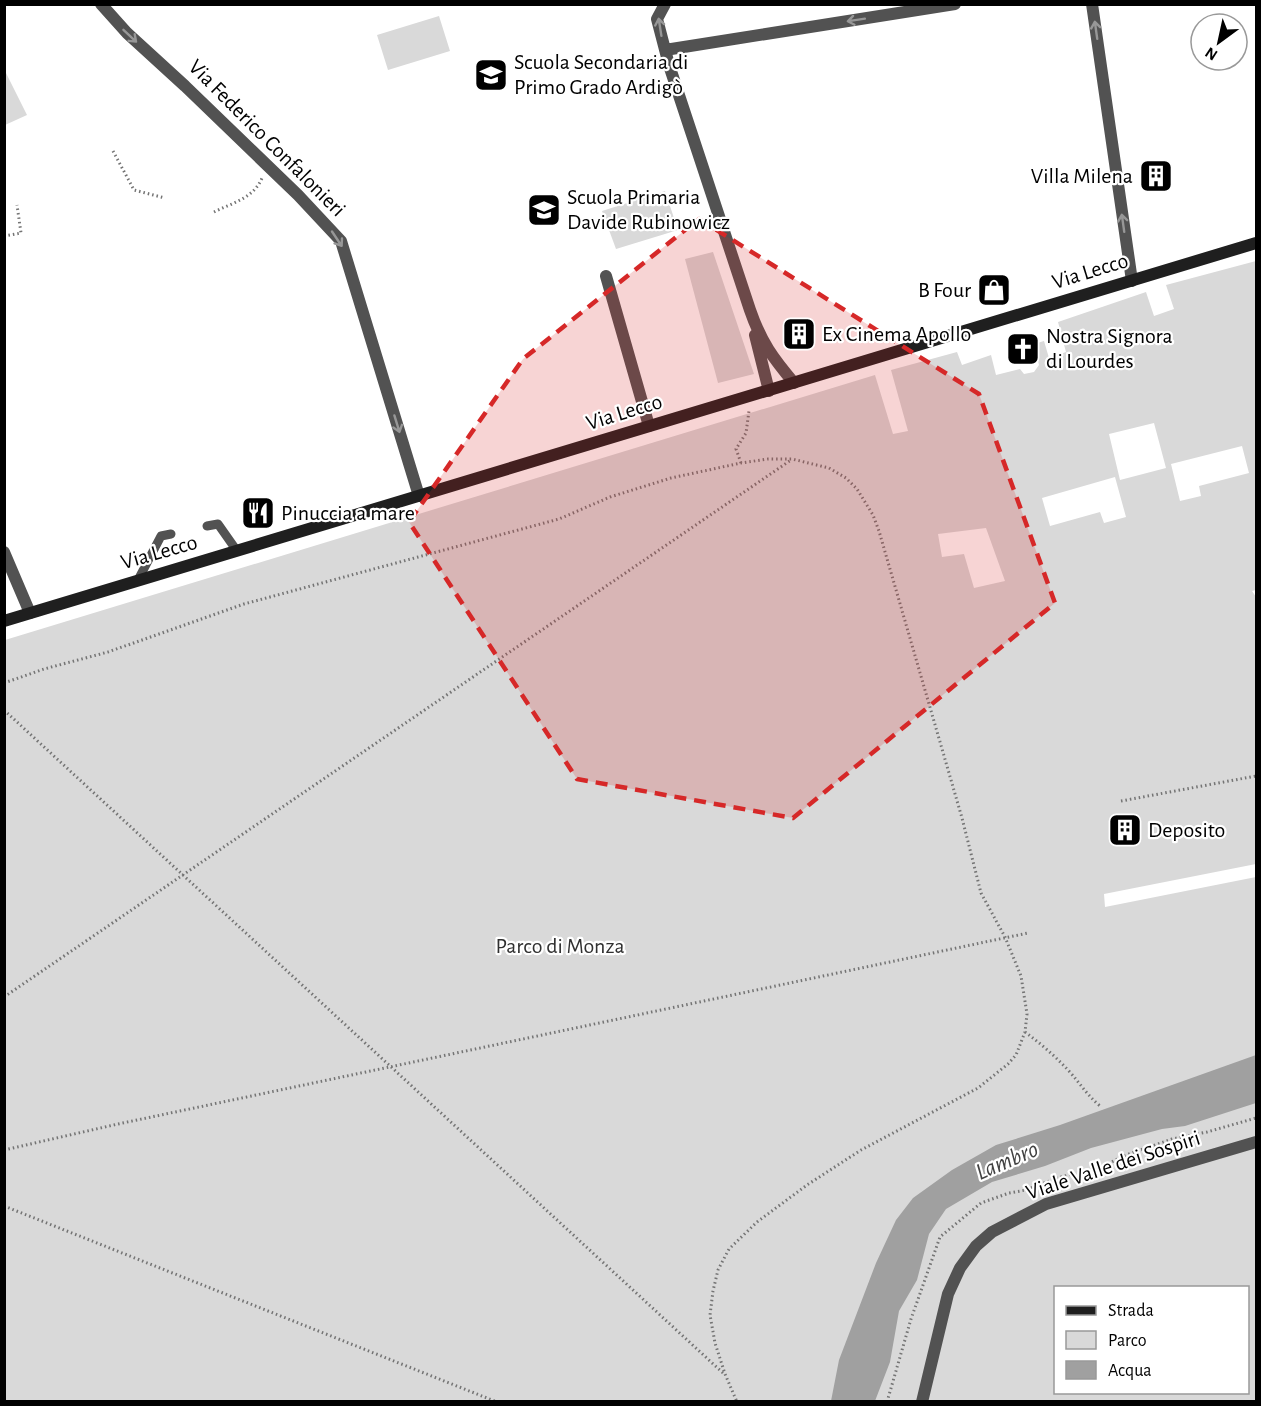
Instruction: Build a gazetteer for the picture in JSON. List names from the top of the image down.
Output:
{
  "streets": {
    "main road": ["Via Lecco"],
    "street": ["Via Federico Confalonieri", "Viale Valle dei Sospiri"]
  },
  "crossings": [
    ["Via Federico Confalonieri", "Via Lecco"]
  ],
  "one_way": ["Via Federico Confalonieri"],
  "water": ["Lambro"],
  "parks": ["Parco di Monza"],
  "places": {
    "school or university": ["Scuola Secondaria di Primo Grado Ardigò", "Scuola Primaria Davide Rubinowicz"],
    "building": ["Villa Milena", "Ex Cinema Apollo", "Deposito"],
    "shop": ["B Four"],
    "church": ["Nostra Signora di Lourdes"],
    "restaurant": ["Pinuccia a mare"]
  },
  "legend": ["Strada", "Parco", "Acqua"],
  "north": "bottom left"
}
